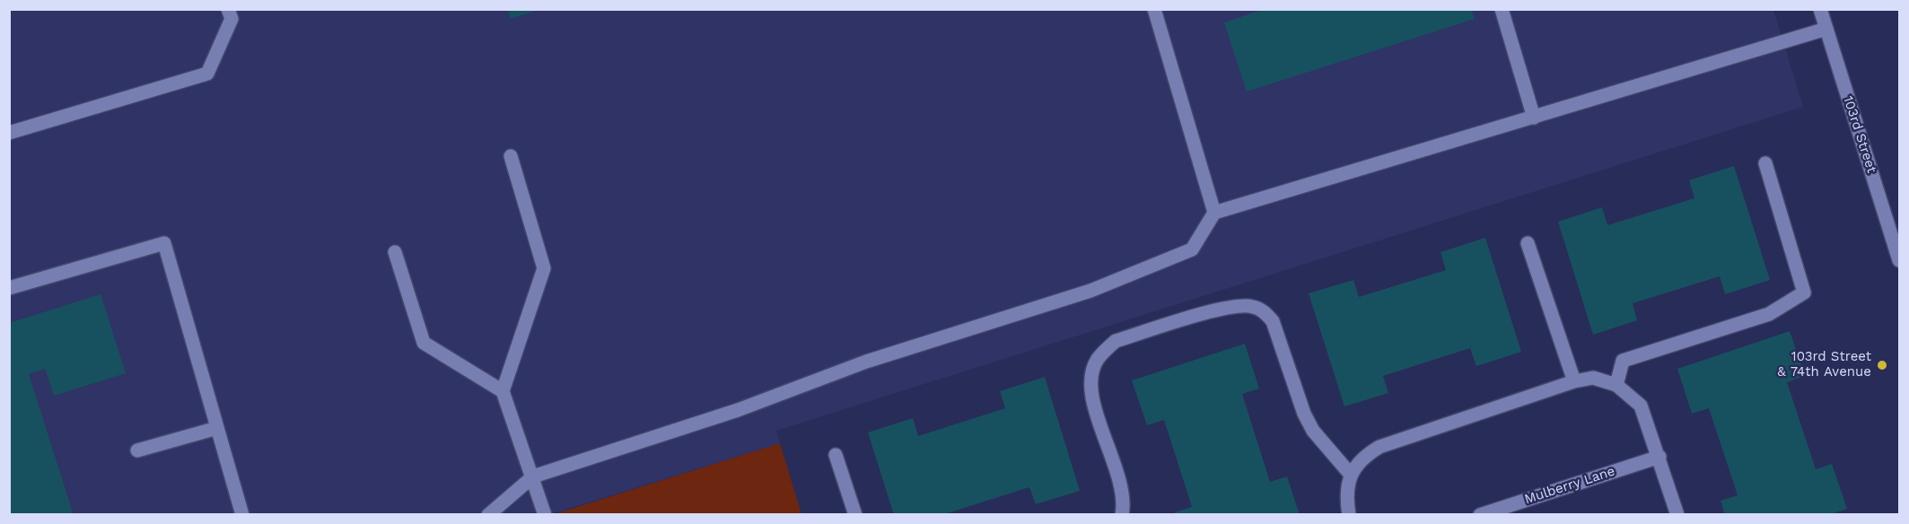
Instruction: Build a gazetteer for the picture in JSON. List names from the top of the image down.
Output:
{
  "streets": {
    "street": ["103rd Street", "Mulberry Lane"]
  },
  "places": ["103rd Street & 74th Avenue"]
}
